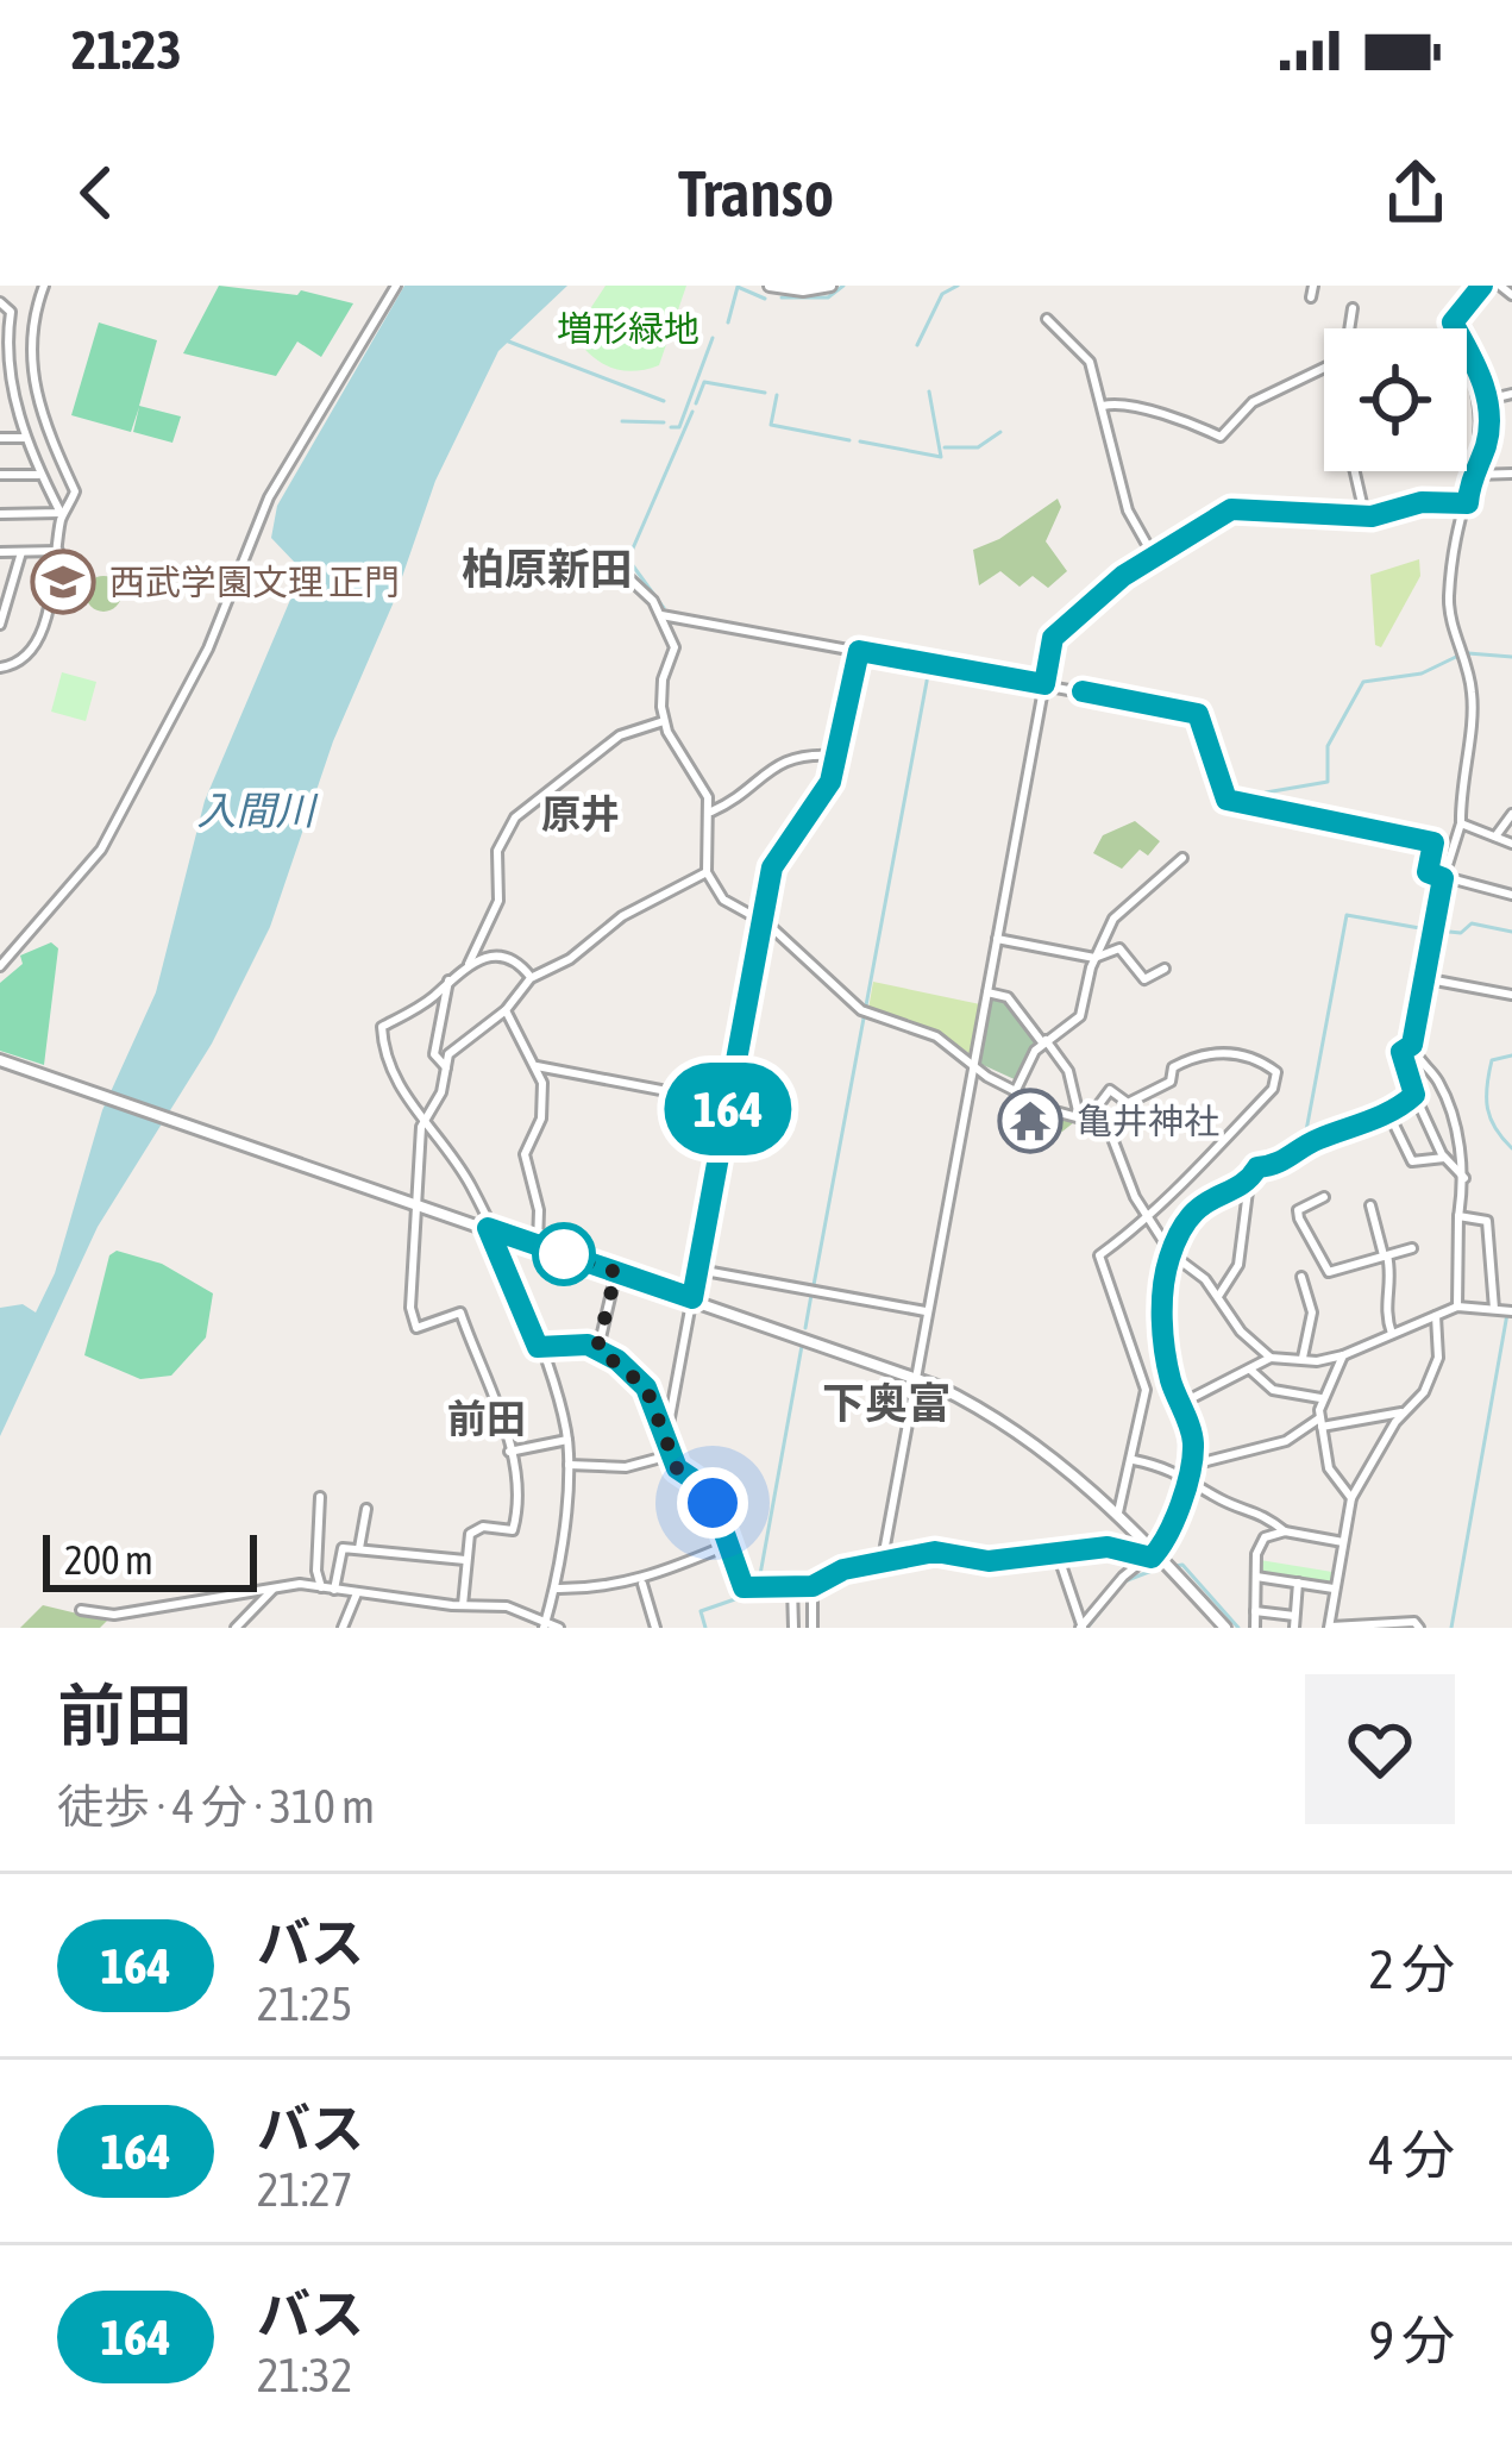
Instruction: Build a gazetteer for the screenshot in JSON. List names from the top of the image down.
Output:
{
  "districts": [
    "柏原新田",
    "原井",
    "下奥富",
    "前田"
  ],
  "water": ["入間川"],
  "parks": ["増形緑地"],
  "places": {
    "school or university": ["西武学園文理 正門"],
    "temple": ["亀井神社"]
  },
  "lines": ["bus line 164"],
  "scale_bar": "200 m",
  "page": {
    "status": "21:23",
    "header": "Transo",
    "on_map": "164",
    "scale": "200 m",
    "heading": ["前田", "徒歩 · 4 分 · 310 m"],
    "list": [
      {
        "mark": "164",
        "name": "バス",
        "note": "21:25",
        "value": "2 分"
      },
      {
        "mark": "164",
        "name": "バス",
        "note": "21:27",
        "value": "4 分"
      },
      {
        "mark": "164",
        "name": "バス",
        "note": "21:32",
        "value": "9 分"
      }
    ]
  }
}
